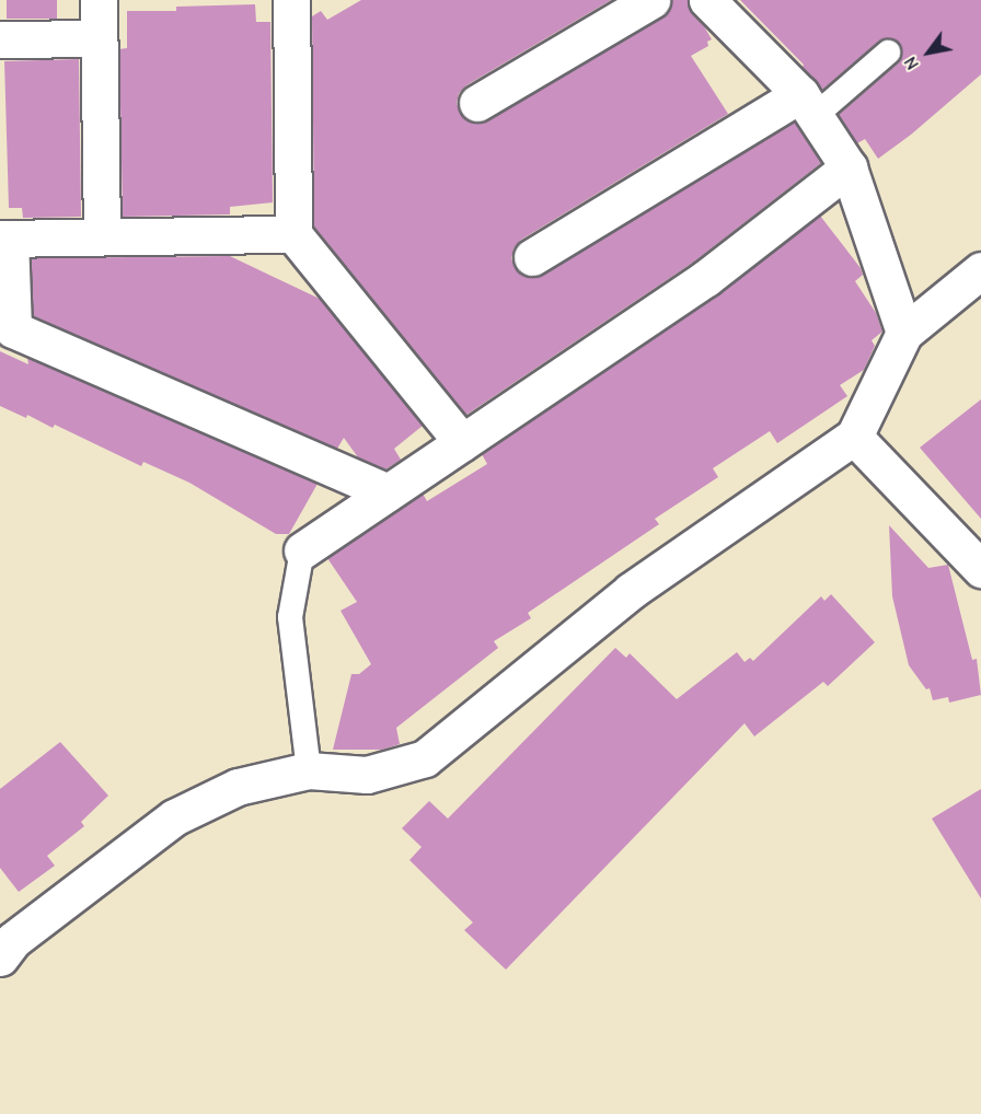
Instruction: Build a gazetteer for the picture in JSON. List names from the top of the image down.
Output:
{
  "north": "bottom left"
}
